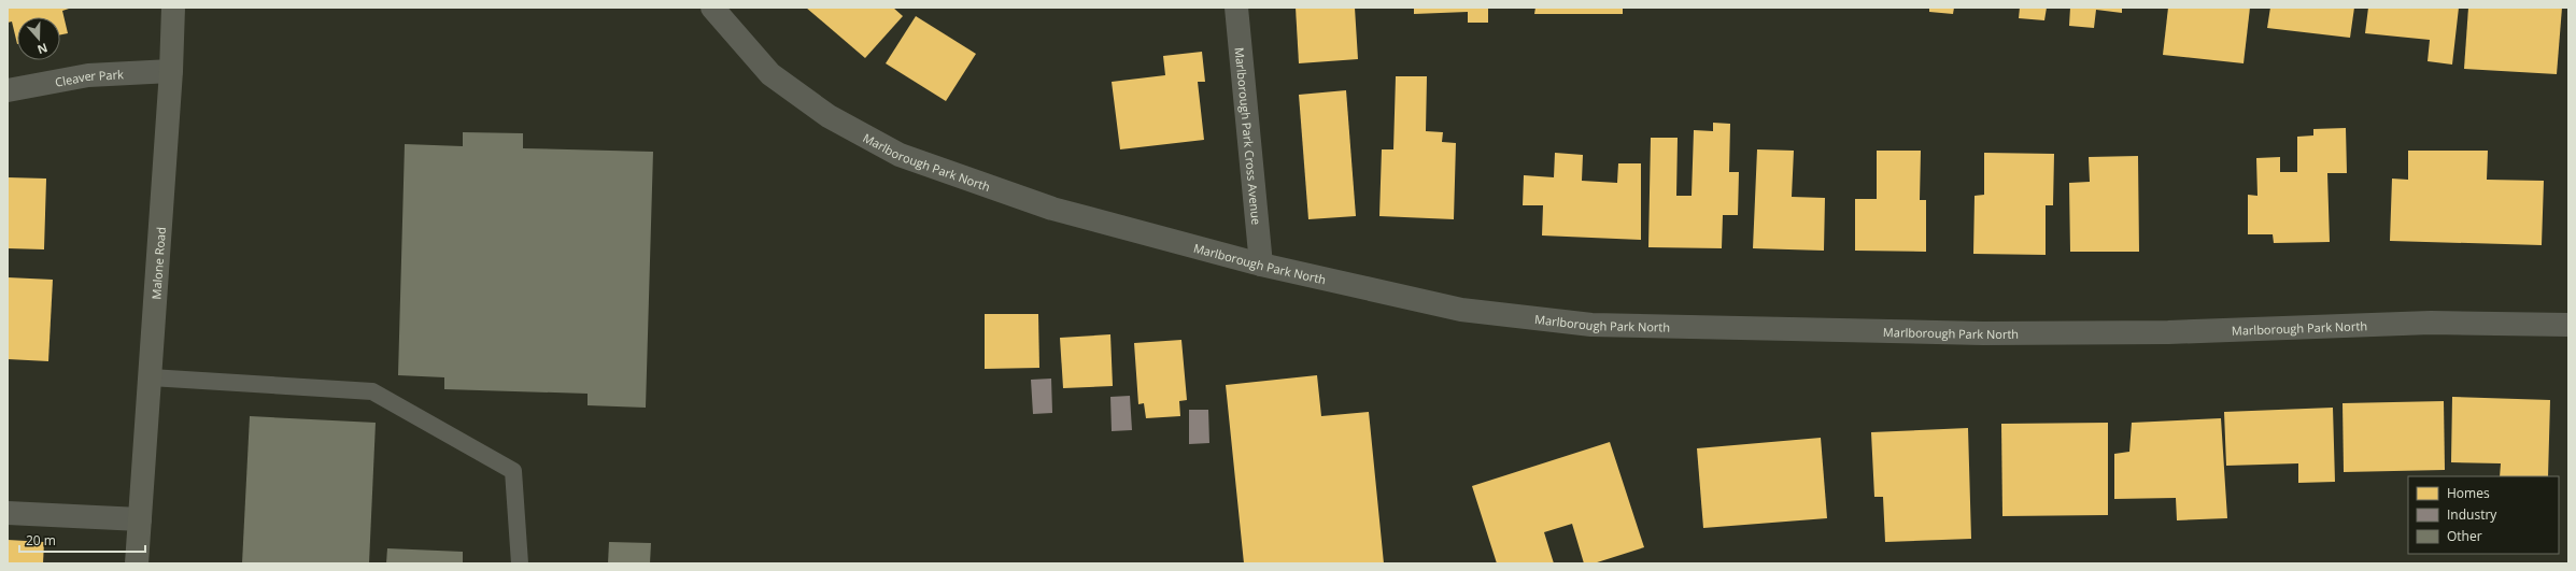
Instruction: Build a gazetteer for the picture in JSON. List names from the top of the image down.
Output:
{
  "streets": {
    "main road": ["Malone Road"],
    "street": ["Cleaver Park", "Marlborough Park Cross Avenue", "Marlborough Park North"]
  },
  "crossings": [
    ["Cleaver Park", "Malone Road"],
    ["Marlborough Park Cross Avenue", "Marlborough Park North"]
  ],
  "legend": ["Homes", "Industry", "Other"],
  "scale_bar": "20 m",
  "north": "bottom"
}
